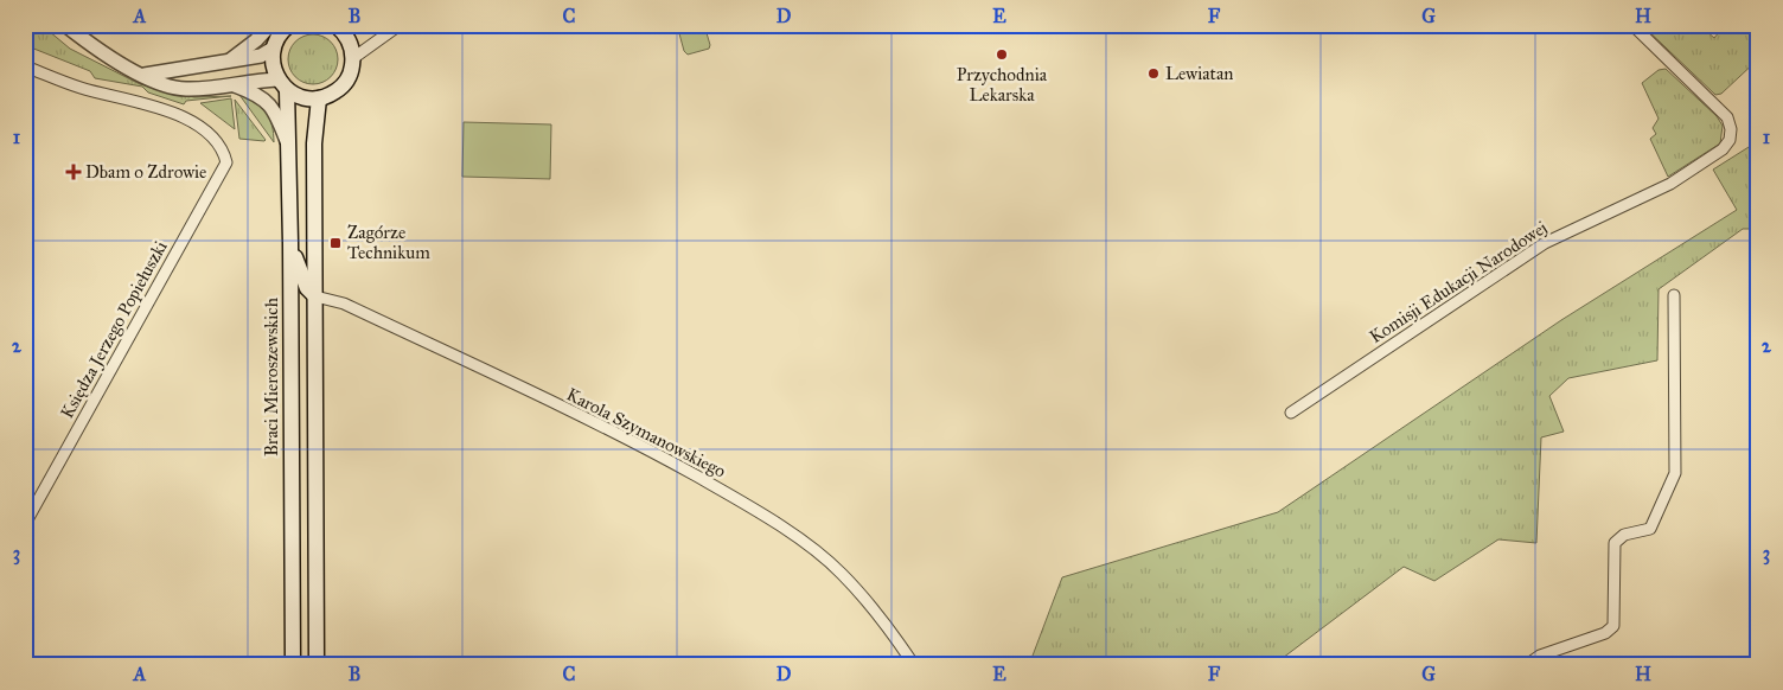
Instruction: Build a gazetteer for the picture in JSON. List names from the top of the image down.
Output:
{
  "streets": {
    "main road": ["Braci Mieroszewskich"],
    "street": ["Komisji Edukacji Narodowej", "Księdza Jerzego Popiełuszki", "Karola Szymanowskiego"]
  },
  "places": {
    "other": ["Przychodnia Lekarska", "Lewiatan"],
    "health": ["Dbam o Zdrowie"],
    "transit": ["Zagórze Technikum"]
  },
  "grid": {
    "columns": [
      "A",
      "B",
      "C",
      "D",
      "E",
      "F",
      "G",
      "H"
    ],
    "rows": ["1", "2", "3"]
  }
}
